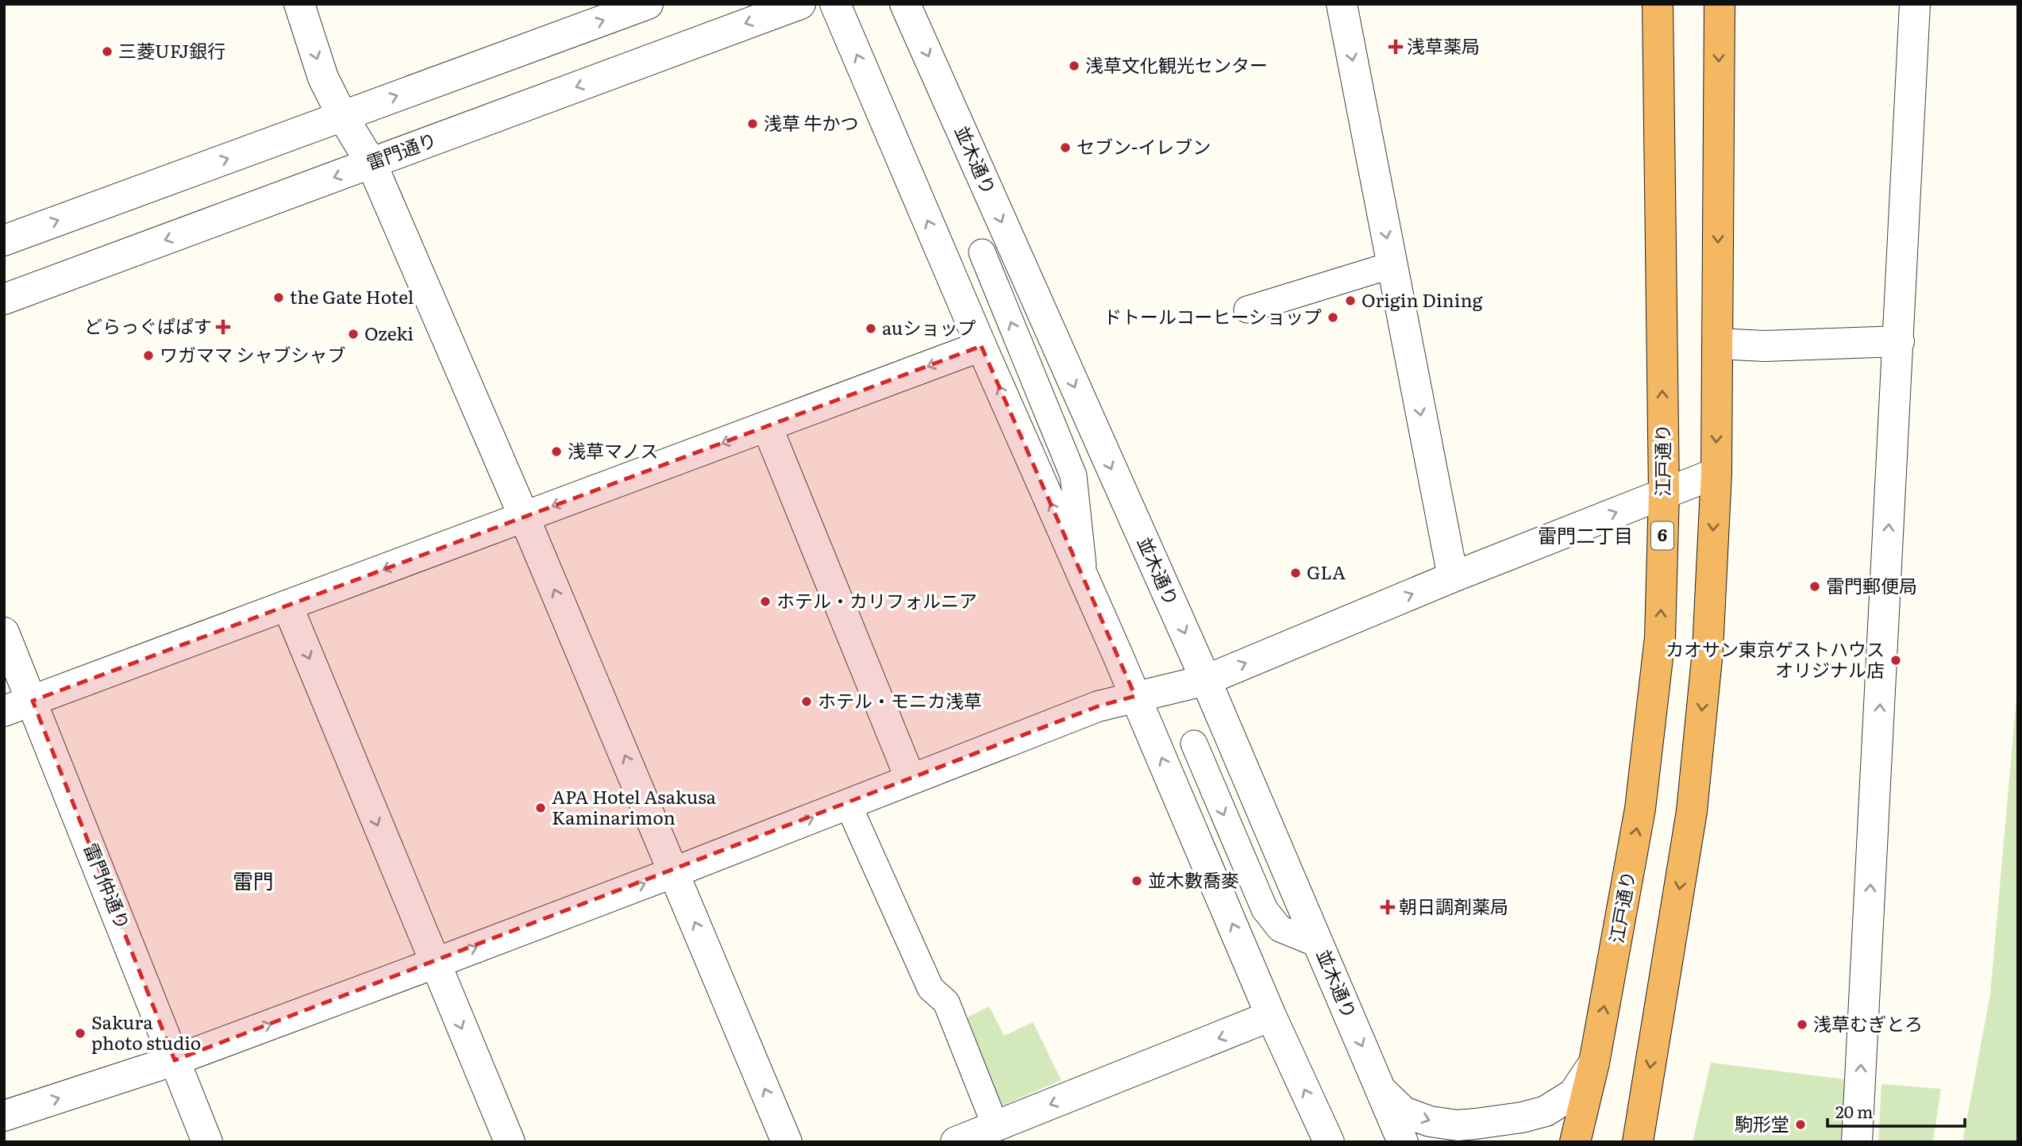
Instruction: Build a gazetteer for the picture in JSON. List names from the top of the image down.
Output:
{
  "streets": {
    "highway": ["江戸通り", "6"],
    "street": ["雷門通り", "並木通り", "雷門仲通り"]
  },
  "districts": ["雷門二丁目", "雷門"],
  "places": {
    "health": ["浅草薬局", "どらっぐぱぱす", "朝日調剤薬局"],
    "other": [
      "三菱UFJ銀行",
      "浅草文化観光センター",
      "浅草 牛かつ",
      "セブン-イレブン",
      "the Gate Hotel",
      "Origin Dining",
      "ドトールコーヒーショップ",
      "auショップ",
      "Ozeki",
      "ワガママ シャブシャブ",
      "浅草マノス",
      "GLA",
      "雷門郵便局",
      "ホテル・カリフォルニア",
      "カオサン東京ゲストハウス オリジナル店",
      "ホテル・モニカ浅草",
      "APA Hotel Asakusa Kaminarimon",
      "並木數喬麥",
      "浅草むぎとろ",
      "Sakura photo studio",
      "駒形堂"
    ]
  },
  "scale_bar": "20 m"
}
